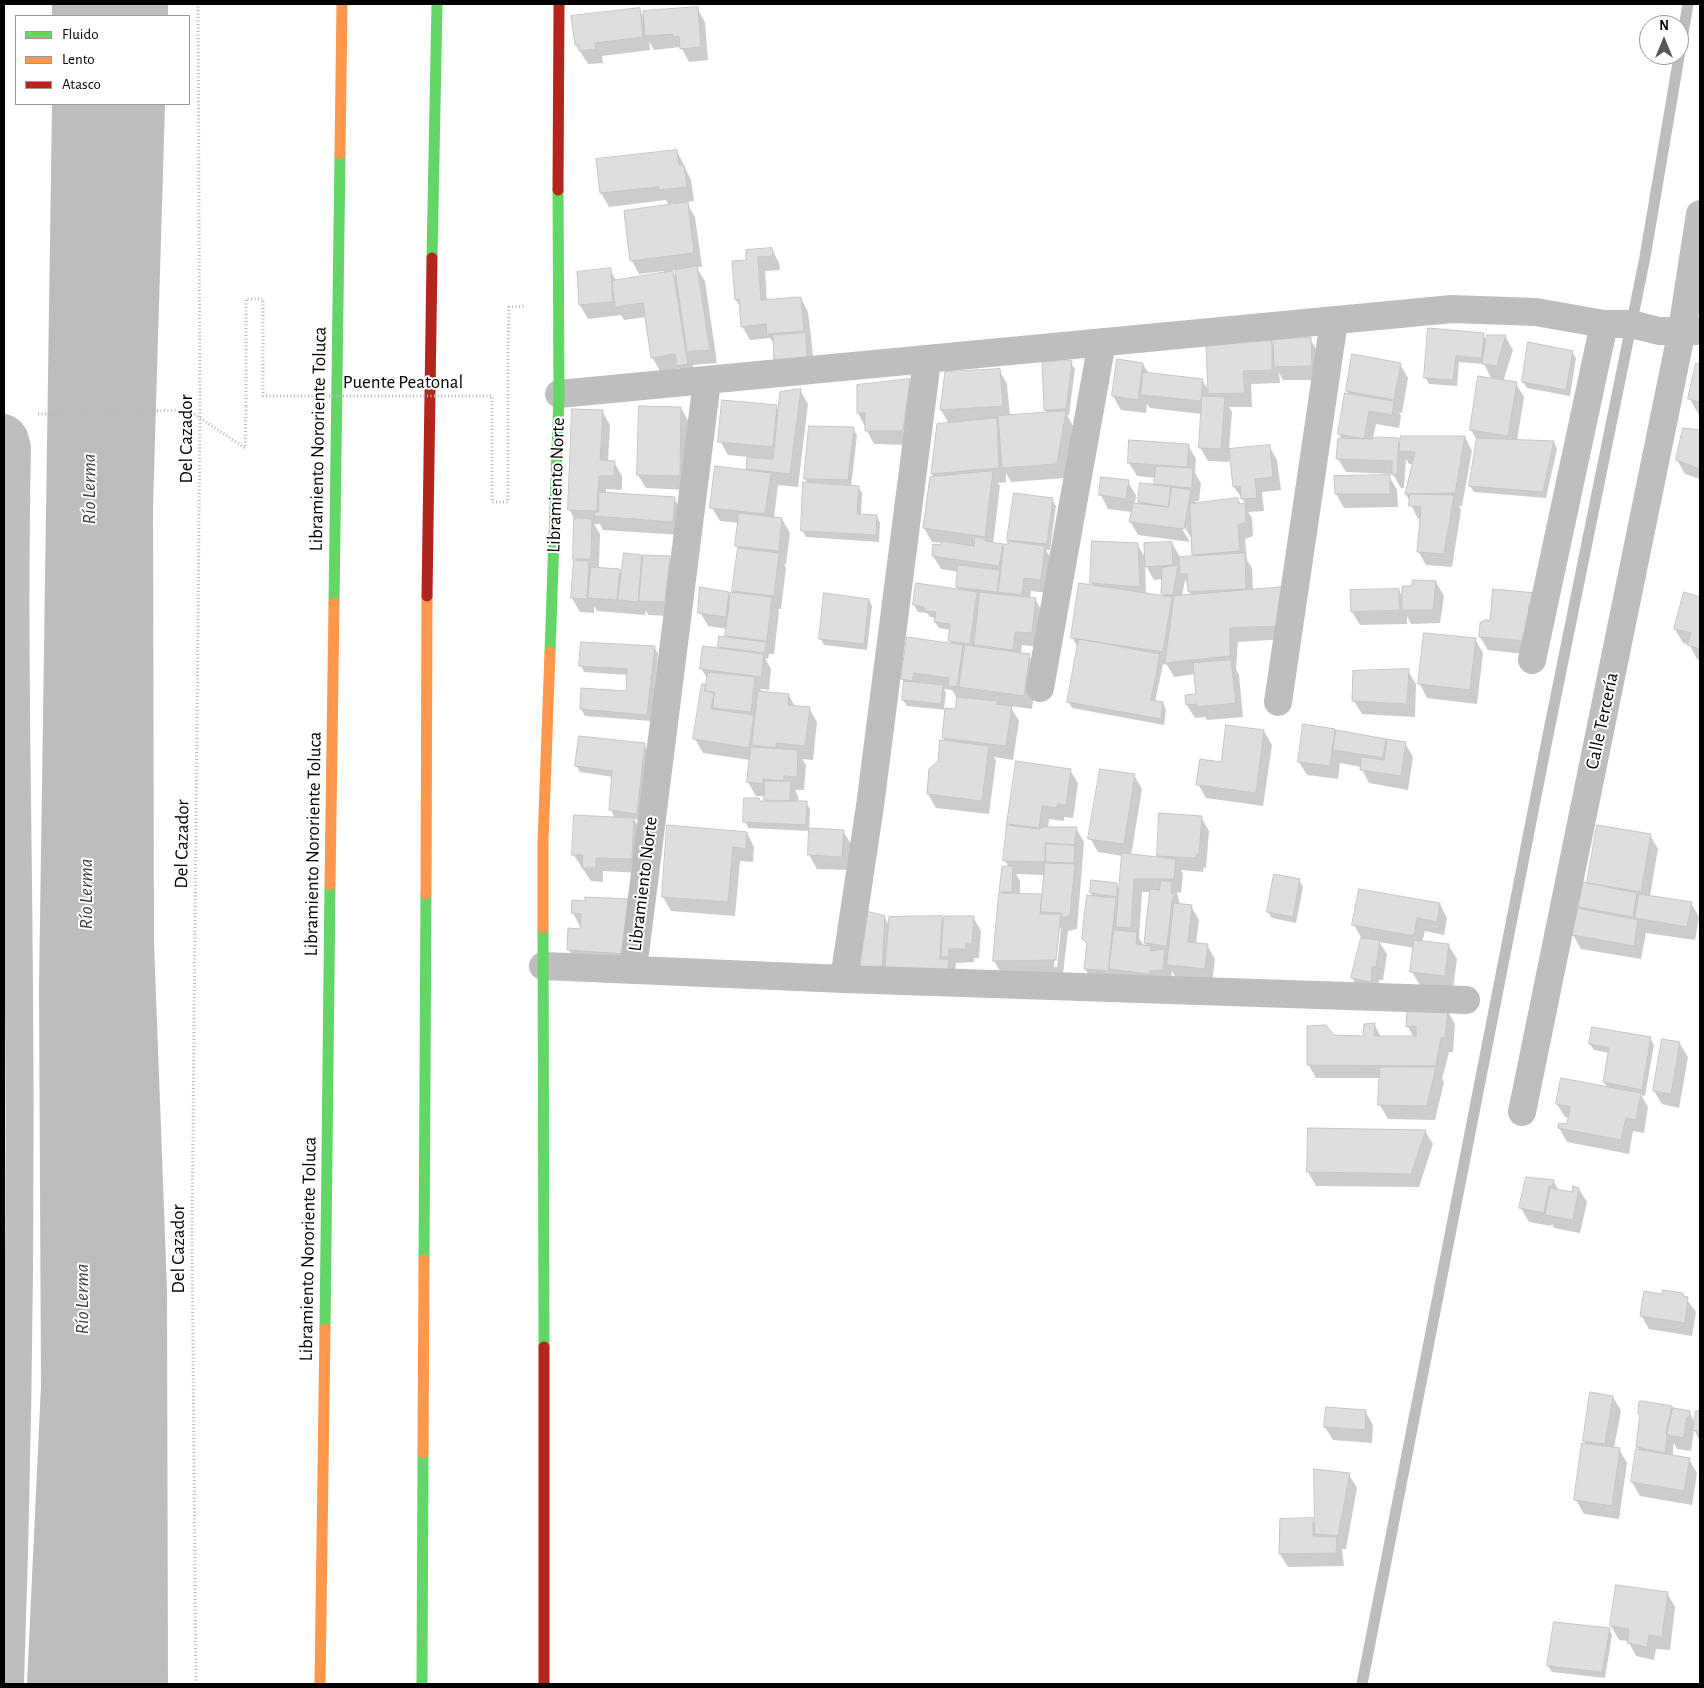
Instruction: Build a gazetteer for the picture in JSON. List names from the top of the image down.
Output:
{
  "streets": {
    "main road": ["Libramiento Nororiente Toluca", "Libramiento Norte"],
    "street": ["Calle Tercería"],
    "path": ["Puente Peatonal", "Del Cazador"]
  },
  "crossings": [
    ["Puente Peatonal", "Del Cazador"],
    ["Puente Peatonal", "Libramiento Norte"]
  ],
  "water": ["Río Lerma"],
  "legend": ["Fluido", "Lento", "Atasco"],
  "north": "top"
}
